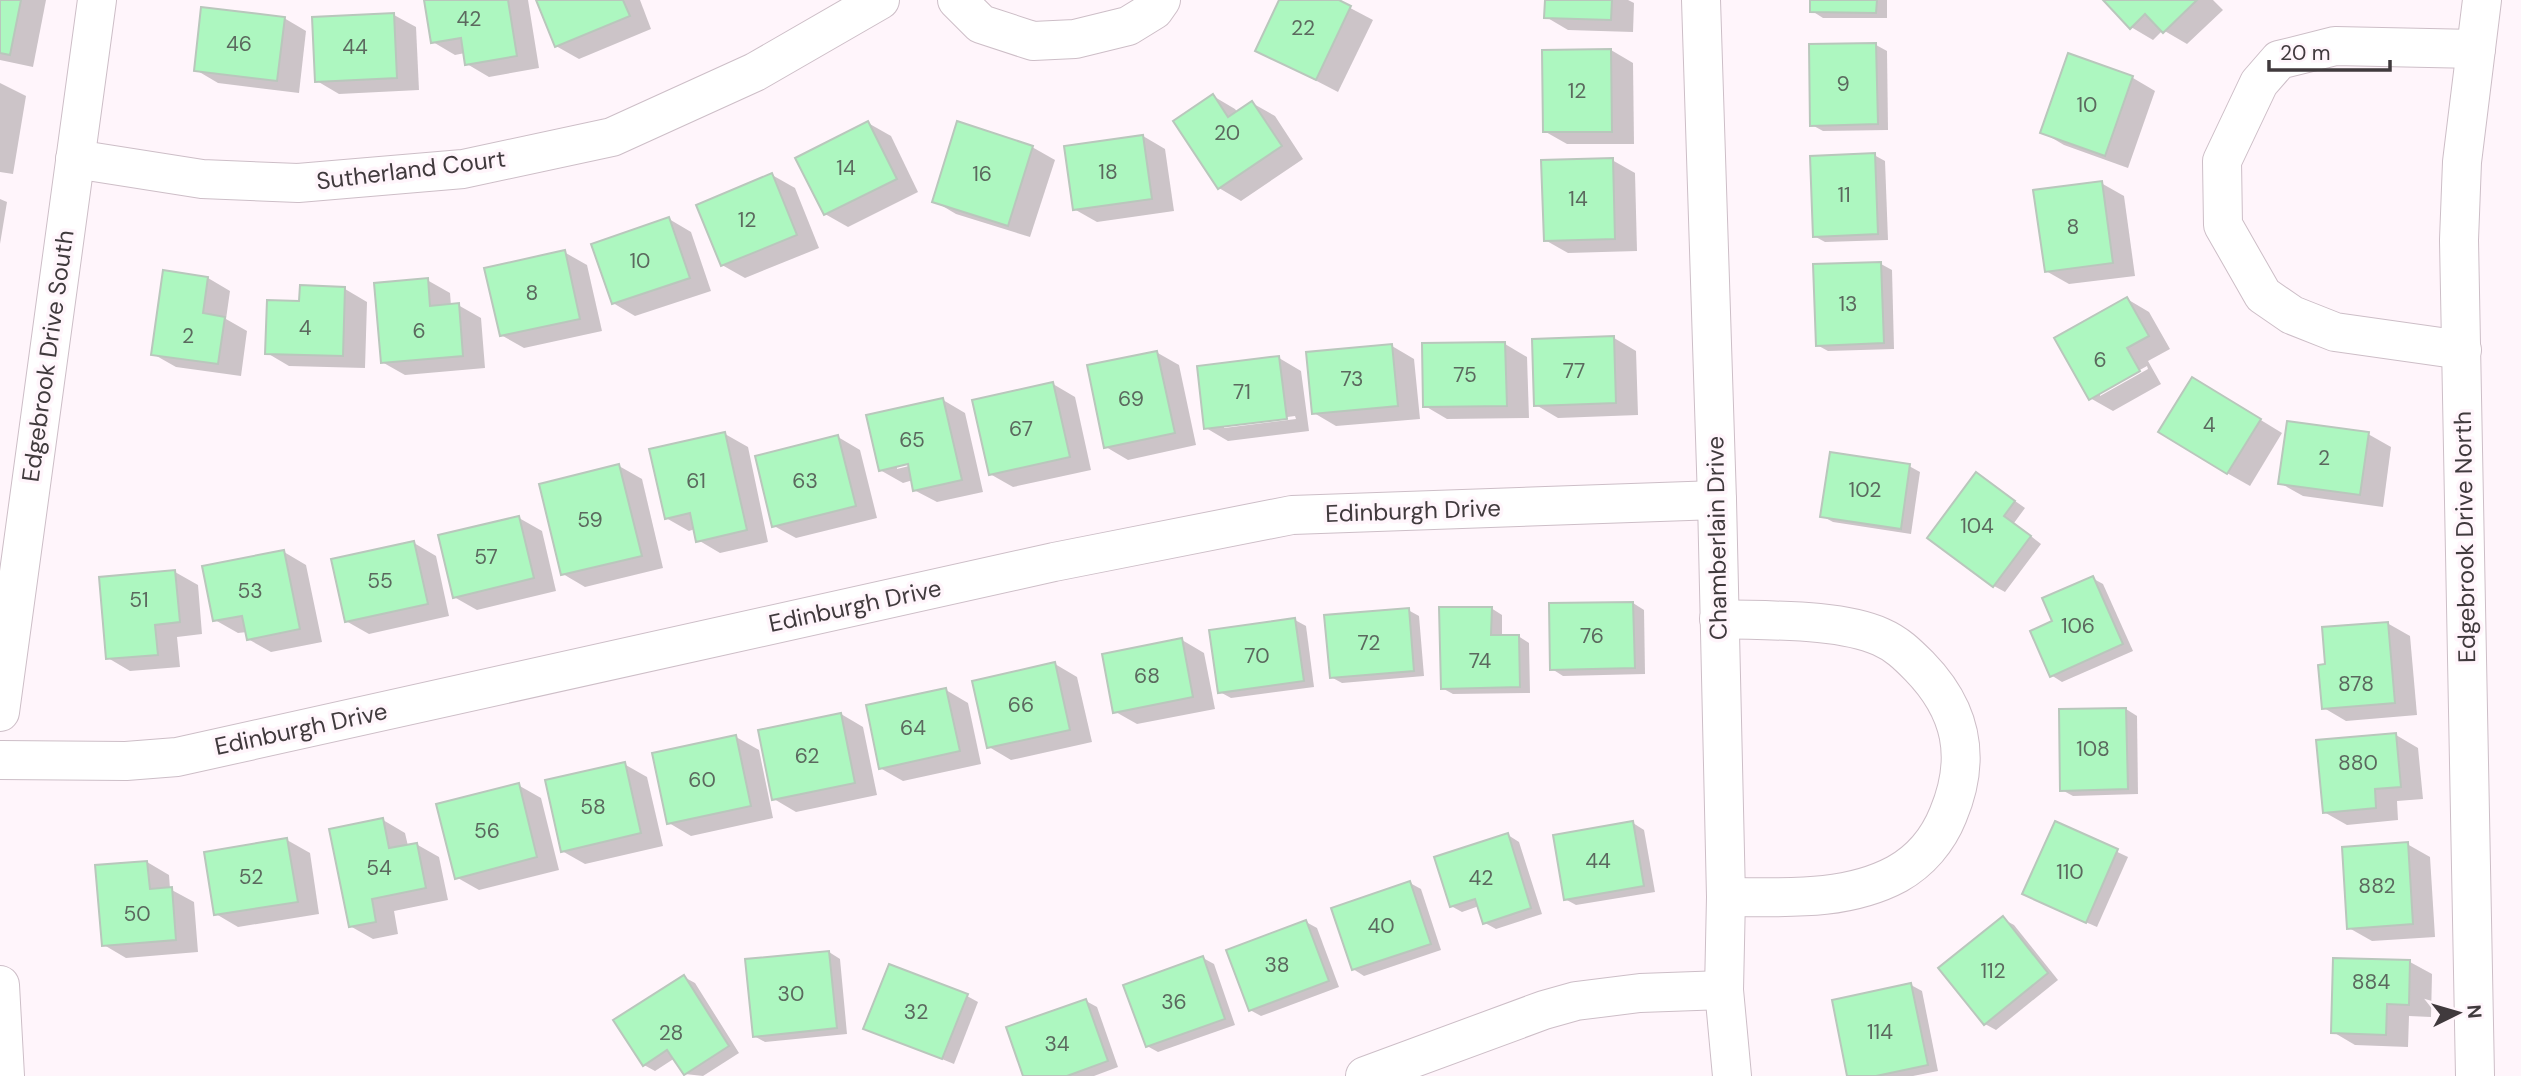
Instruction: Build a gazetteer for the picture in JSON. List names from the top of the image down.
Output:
{
  "streets": {
    "street": [
      "Sutherland Court",
      "Edgebrook Drive South",
      "Edinburgh Drive",
      "Edgebrook Drive North",
      "Chamberlain Drive"
    ]
  },
  "crossings": [
    ["Sutherland Court", "Edgebrook Drive South"],
    ["Edinburgh Drive", "Chamberlain Drive"]
  ],
  "house_numbers": [
    "42",
    "22",
    "46",
    "44",
    "9",
    "12",
    "10",
    "20",
    "14",
    "18",
    "16",
    "11",
    "14",
    "12",
    "8",
    "10",
    "8",
    "13",
    "4",
    "6",
    "2",
    "6",
    "77",
    "75",
    "73",
    "71",
    "69",
    "4",
    "67",
    "65",
    "2",
    "61",
    "63",
    "102",
    "59",
    "104",
    "57",
    "55",
    "53",
    "51",
    "106",
    "76",
    "72",
    "70",
    "74",
    "68",
    "878",
    "66",
    "64",
    "108",
    "62",
    "880",
    "60",
    "58",
    "56",
    "44",
    "54",
    "110",
    "52",
    "42",
    "882",
    "50",
    "40",
    "38",
    "112",
    "884",
    "30",
    "36",
    "32",
    "114",
    "28",
    "34"
  ],
  "scale_bar": "20 m",
  "north": "right"
}
